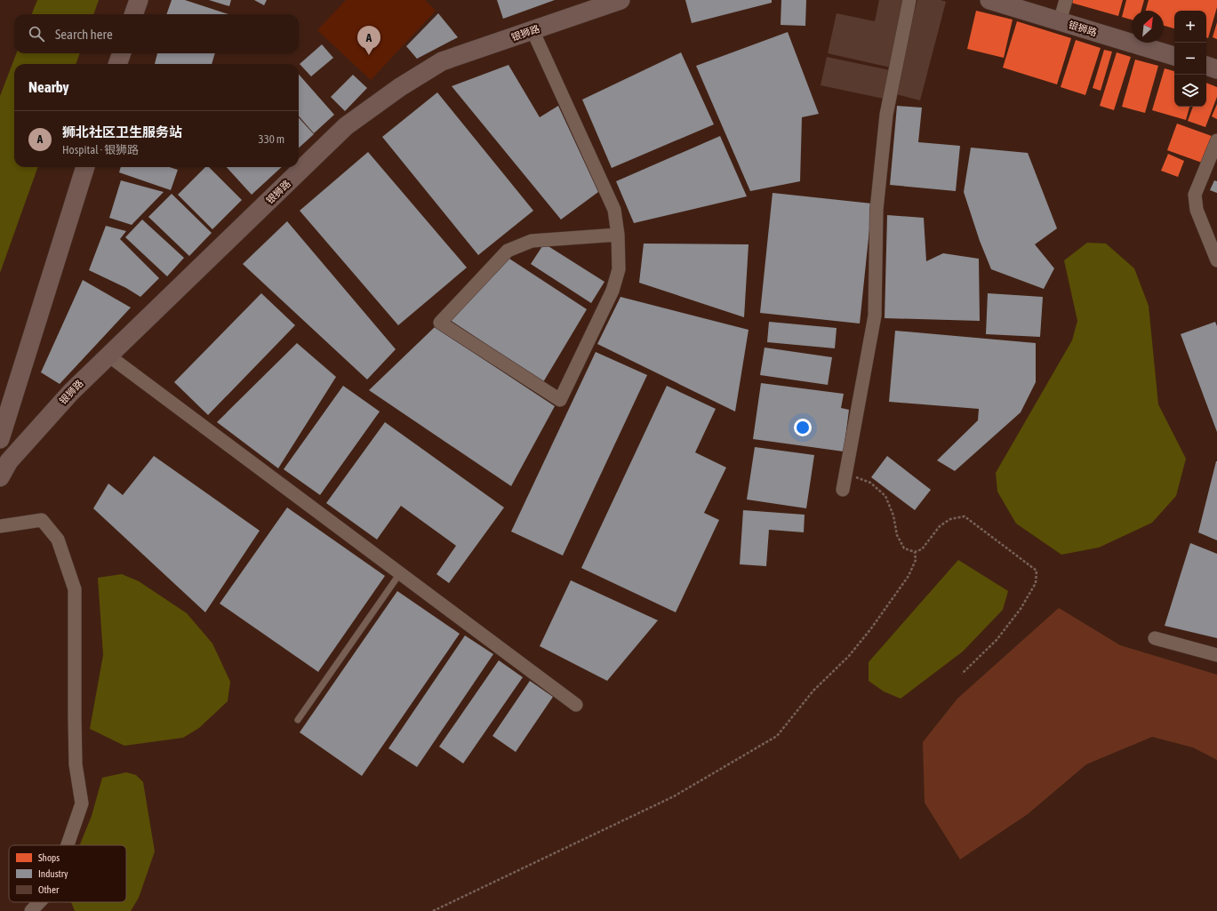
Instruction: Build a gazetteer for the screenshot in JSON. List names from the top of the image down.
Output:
{
  "streets": {
    "main road": ["银狮路"]
  },
  "legend": ["Shops", "Industry", "Other"],
  "north": "top right",
  "page": {
    "map_buttons": ["+", "−"],
    "search": "Search here",
    "pins": "A",
    "heading": "Nearby",
    "list": [
      {
        "mark": "A",
        "name": "狮北社区卫生服务站",
        "note": "Hospital · 银狮路",
        "value": "330 m"
      }
    ]
  }
}
